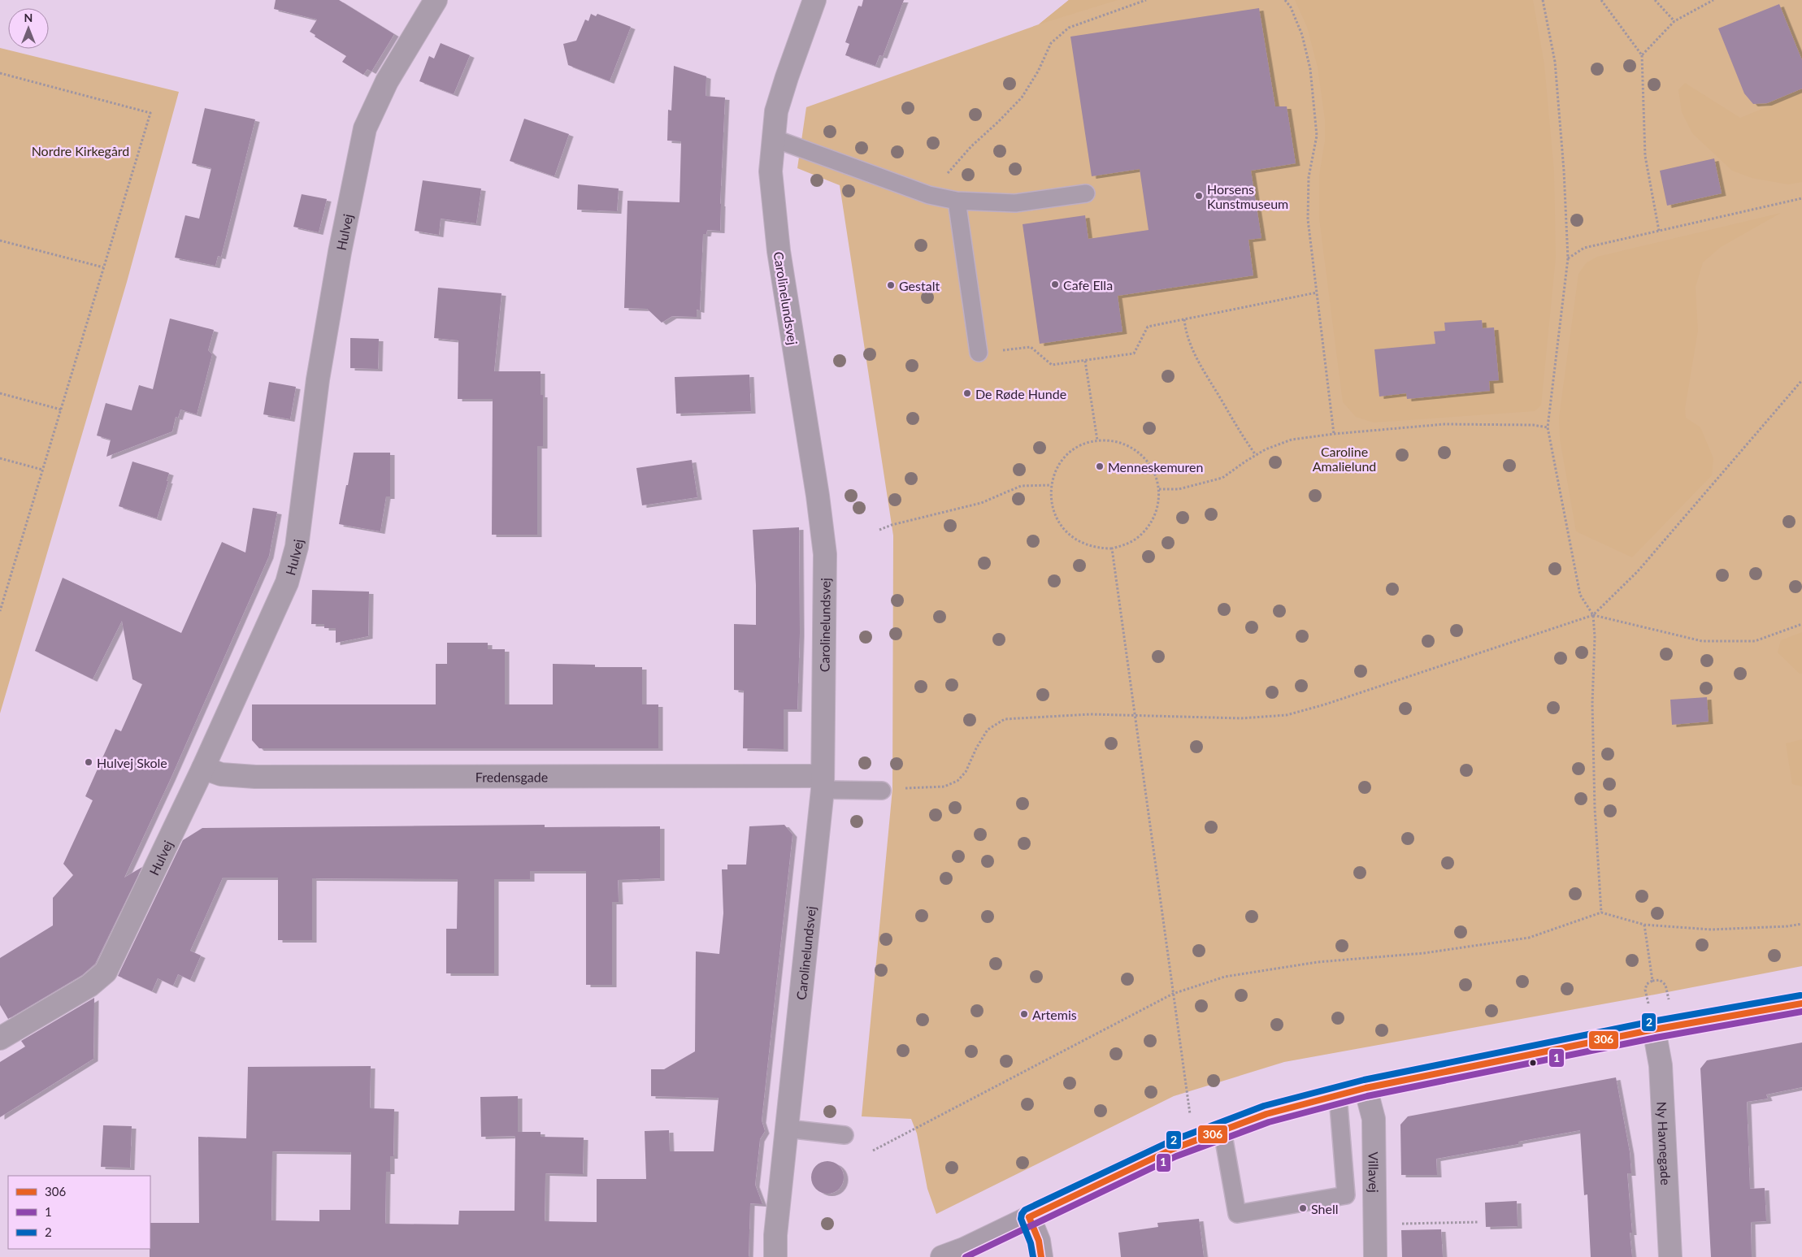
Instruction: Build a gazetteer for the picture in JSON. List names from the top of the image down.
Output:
{
  "streets": {
    "street": [
      "Hulvej",
      "Carolinelundsvej",
      "Fredensgade",
      "Ny Havnegade",
      "Villavej"
    ]
  },
  "crossings": [
    ["Hulvej", "Fredensgade"],
    ["Carolinelundsvej", "Fredensgade"]
  ],
  "parks": ["Nordre Kirkegård", "Caroline Amalielund"],
  "places": [
    "Horsens Kunstmuseum",
    "Cafe Ella",
    "Gestalt",
    "De Røde Hunde",
    "Menneskemuren",
    "Hulvej Skole",
    "Artemis",
    "Shell"
  ],
  "lines": ["transit line 2", "transit line 306", "transit line 1"],
  "legend": ["306", "1", "2"],
  "north": "top"
}
